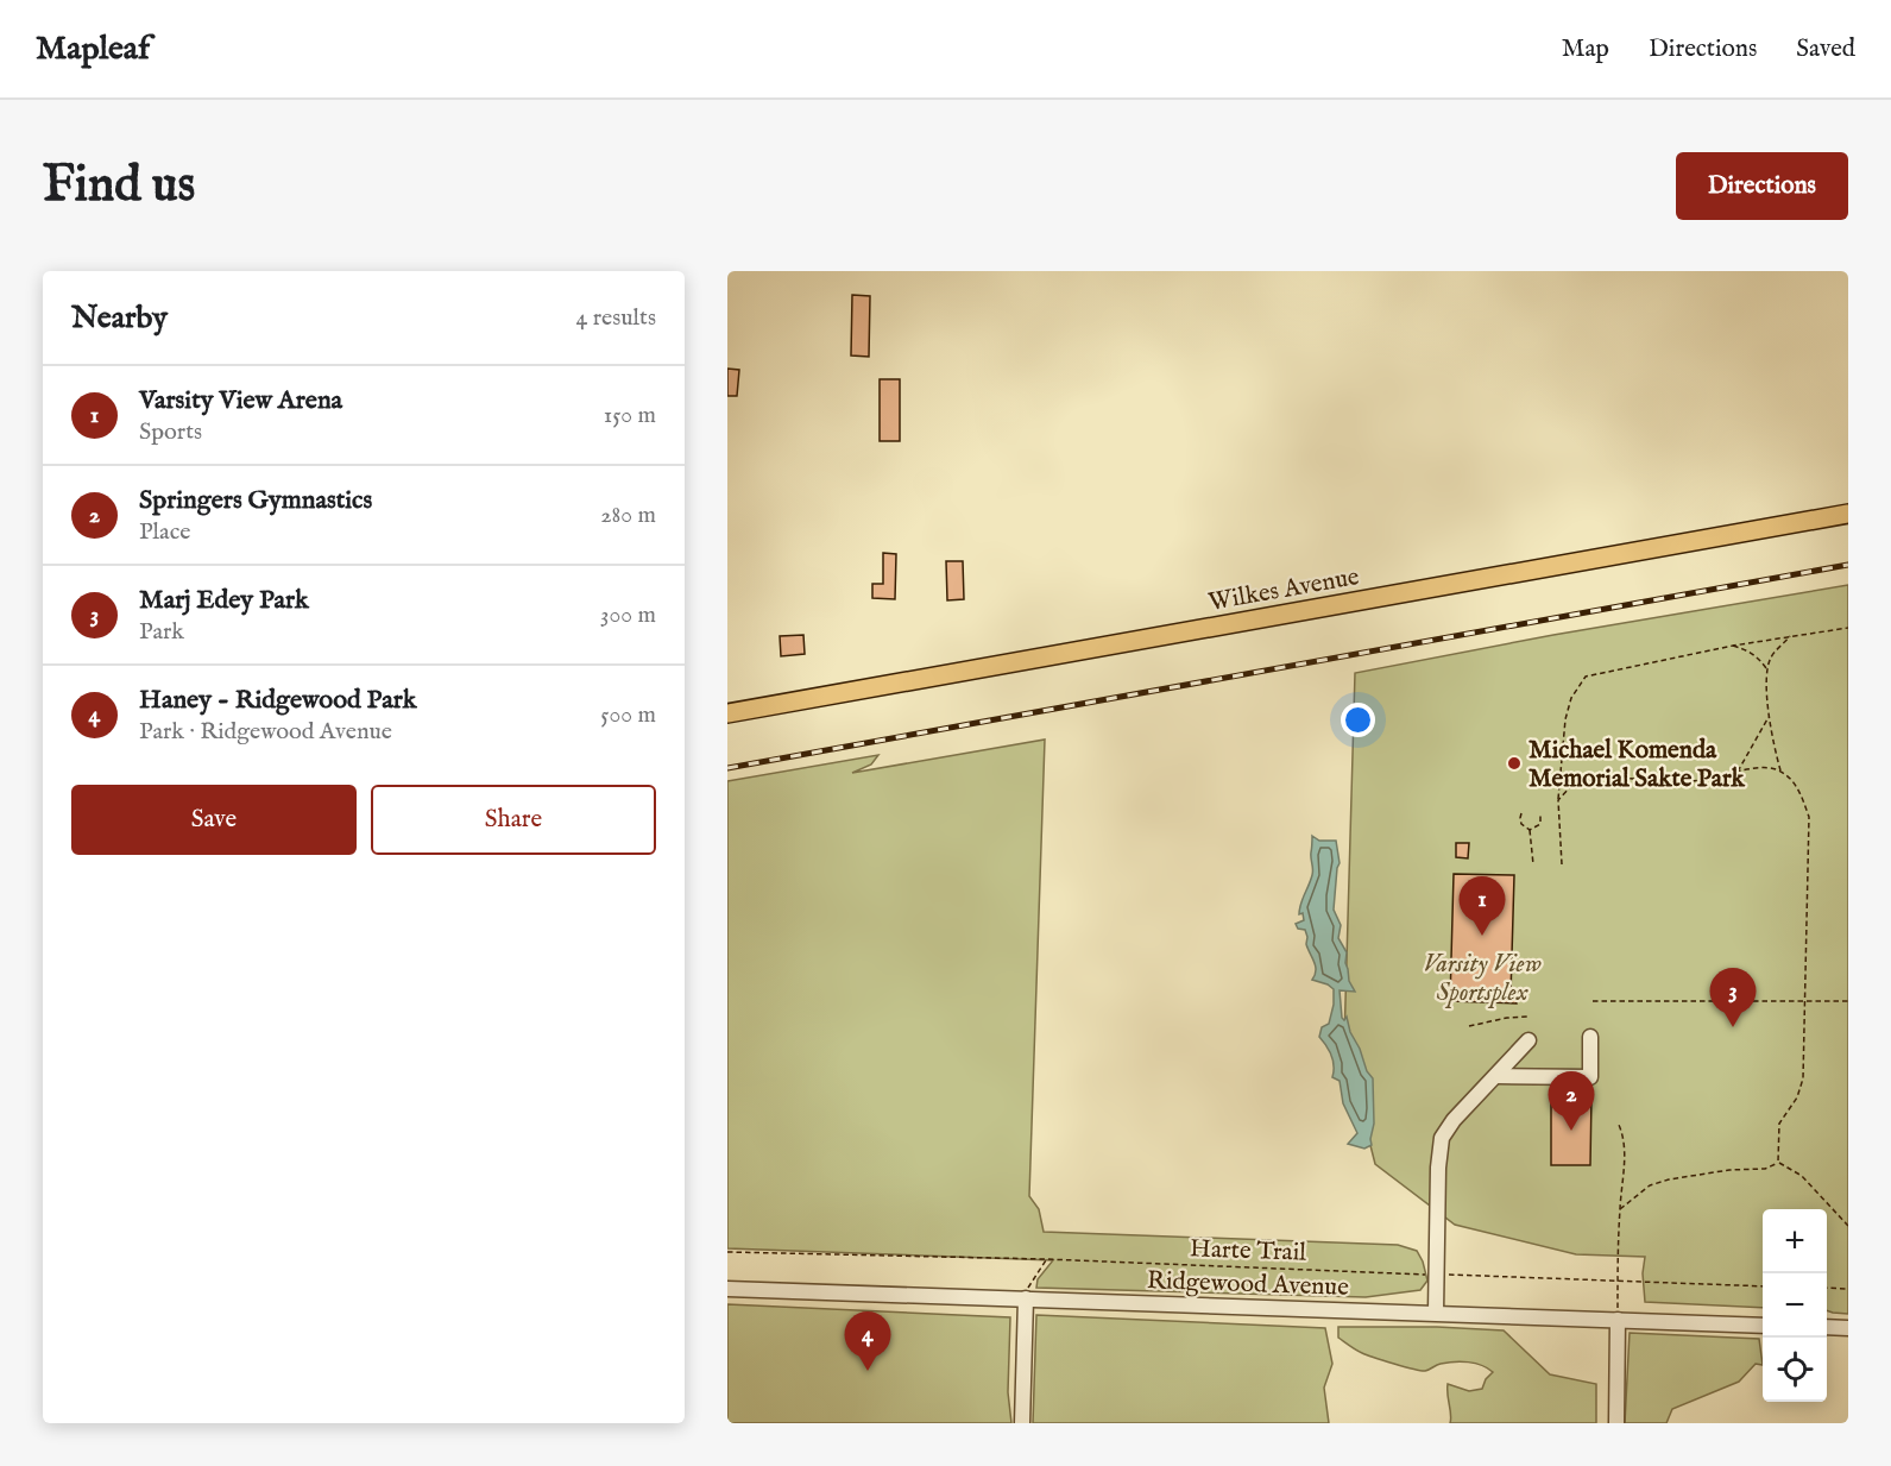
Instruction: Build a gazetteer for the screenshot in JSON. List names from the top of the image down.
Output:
{
  "streets": {
    "main road": ["Wilkes Avenue"],
    "street": ["Ridgewood Avenue"],
    "path": ["Harte Trail"]
  },
  "parks": ["Varsity View Sportsplex"],
  "places": ["Michael Komenda Memorial Sakte Park"],
  "page": {
    "header": "Mapleaf",
    "nav": ["Map", "Directions", "Saved"],
    "buttons": [
      "Directions",
      ["Save", "Share"]
    ],
    "title": "Find us",
    "heading": ["Nearby", "4 results"],
    "list": [
      {
        "mark": "1",
        "name": "Varsity View Arena",
        "note": "Sports",
        "value": "150 m"
      },
      {
        "mark": "2",
        "name": "Springers Gymnastics",
        "note": "Place",
        "value": "280 m"
      },
      {
        "mark": "3",
        "name": "Marj Edey Park",
        "note": "Park",
        "value": "300 m"
      },
      {
        "mark": "4",
        "name": "Haney - Ridgewood Park",
        "note": "Park · Ridgewood Avenue",
        "value": "500 m"
      }
    ],
    "pins": [
      "1",
      "3",
      "2",
      "4"
    ],
    "map_buttons": ["+", "−"]
  }
}
